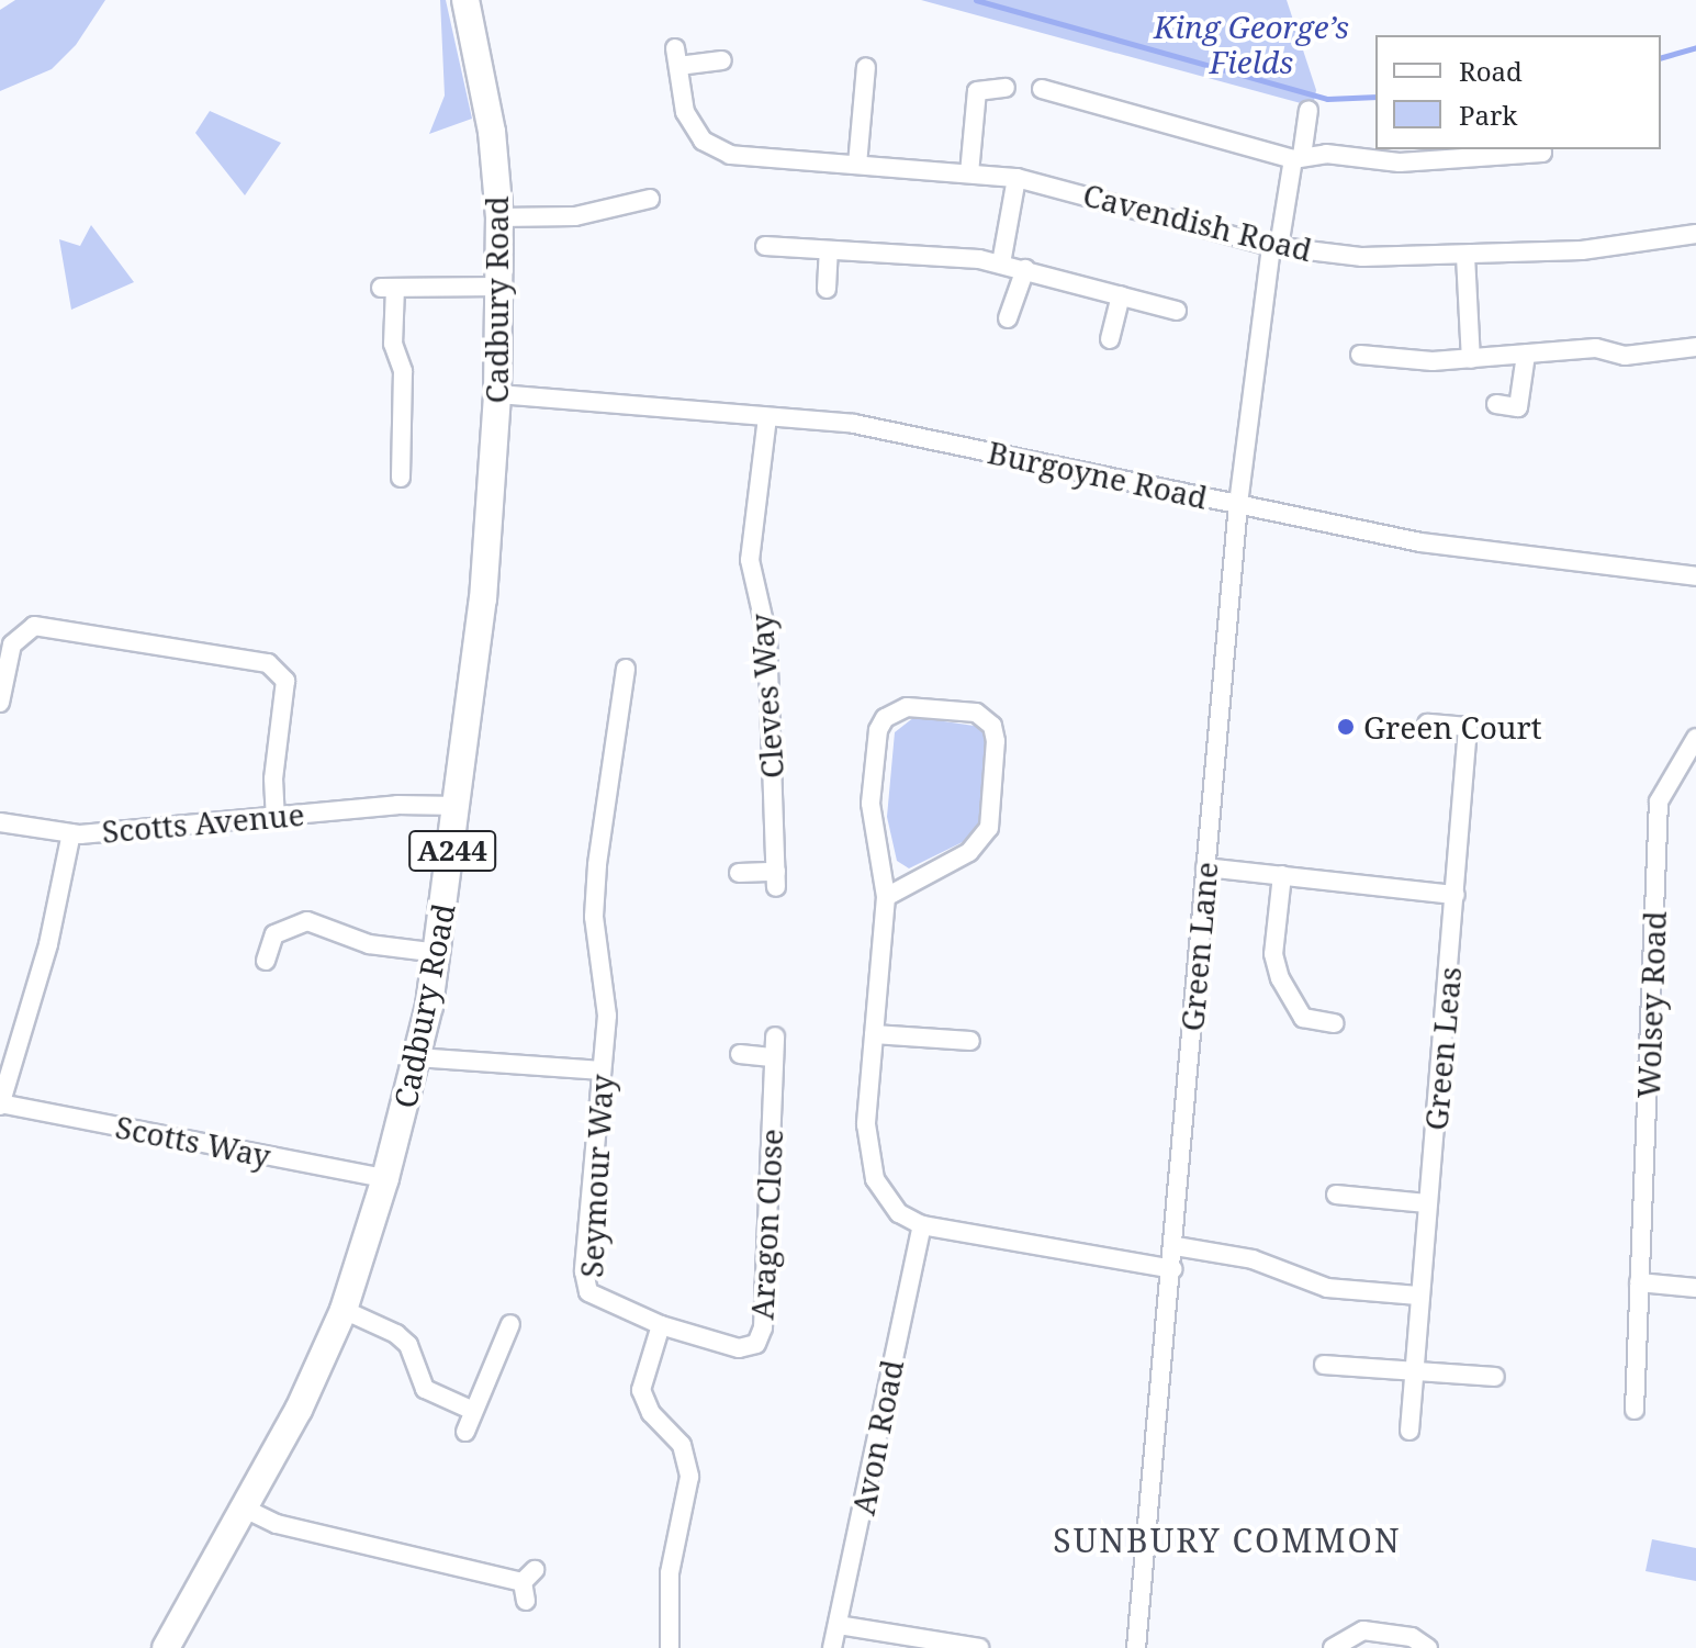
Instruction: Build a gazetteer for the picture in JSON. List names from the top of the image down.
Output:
{
  "streets": {
    "main road": ["Cadbury Road", "A244"],
    "street": [
      "Cavendish Road",
      "Burgoyne Road",
      "Cleves Way",
      "Scotts Avenue",
      "Green Lane",
      "Wolsey Road",
      "Green Leas",
      "Scotts Way",
      "Seymour Way",
      "Aragon Close",
      "Avon Road"
    ]
  },
  "crossings": [
    ["Cavendish Road", "Green Lane"],
    ["Cadbury Road", "Burgoyne Road"],
    ["Cadbury Road", "Scotts Avenue"],
    ["Cadbury Road", "Scotts Way"],
    ["Burgoyne Road", "Cleves Way"],
    ["Burgoyne Road", "Green Lane"],
    ["Scotts Avenue", "Scotts Way"],
    ["Seymour Way", "Aragon Close"]
  ],
  "districts": ["SUNBURY COMMON"],
  "parks": ["King George’s Fields"],
  "places": ["Green Court"],
  "legend": ["Road", "Park"]
}
